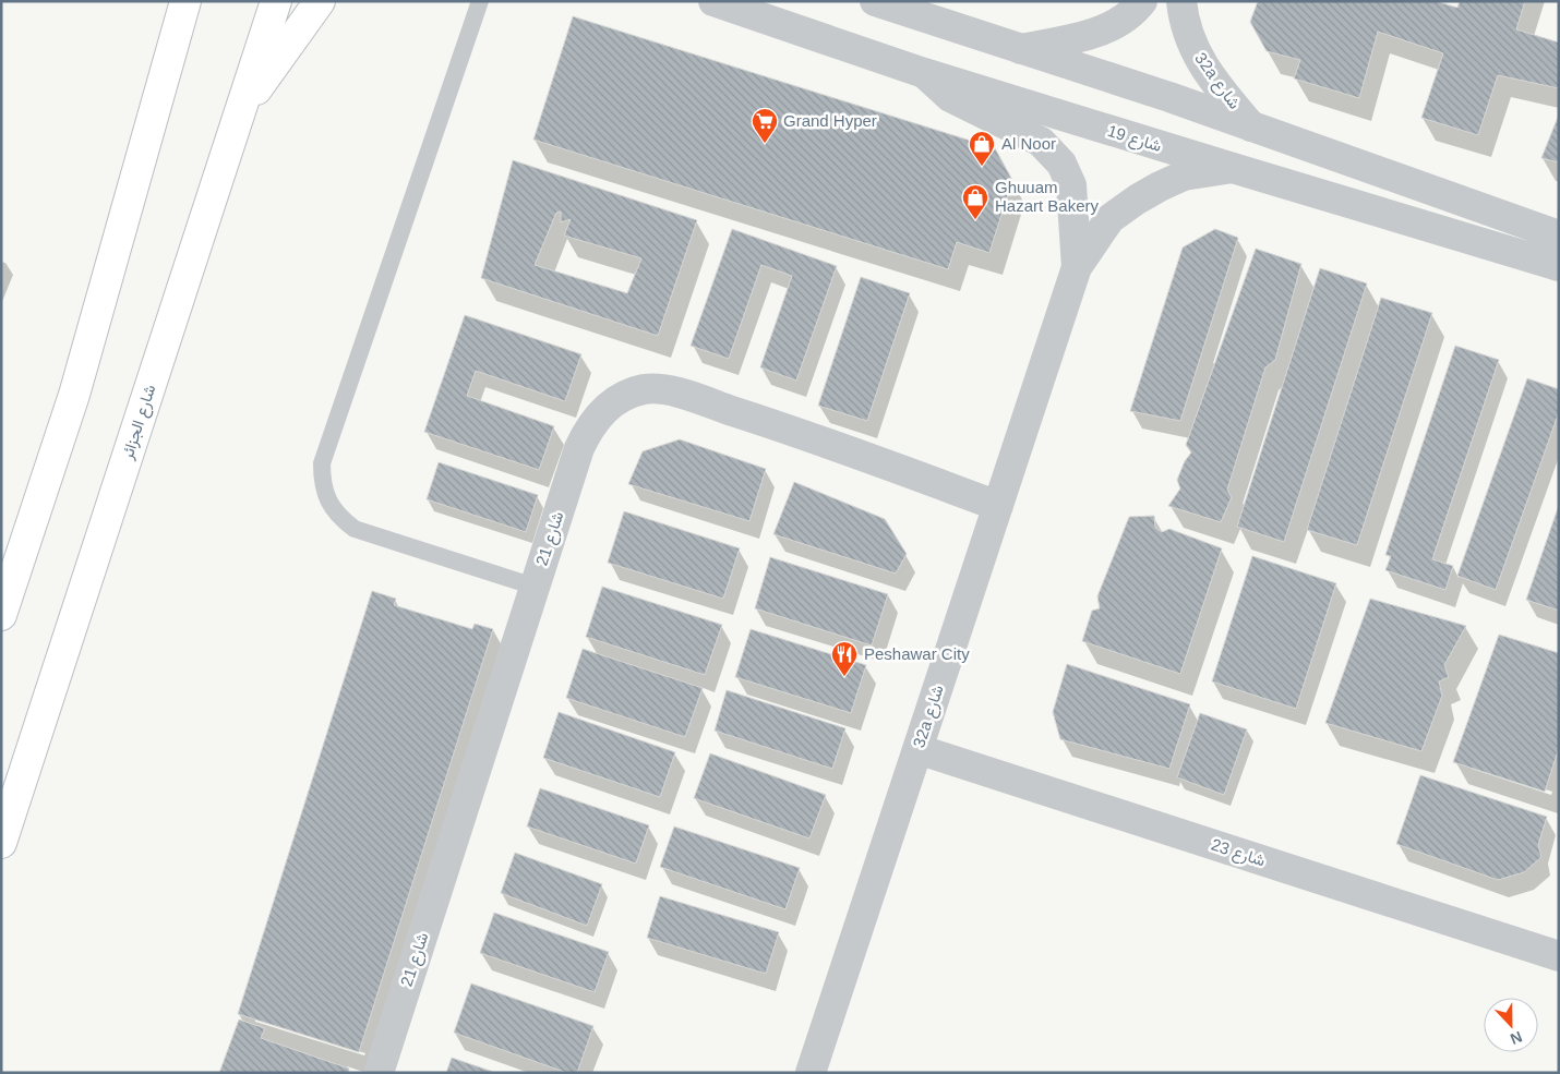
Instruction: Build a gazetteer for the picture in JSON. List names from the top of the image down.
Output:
{
  "streets": {
    "main road": ["شارع الجزائر"],
    "street": [
      "32a شارع",
      "شارع 19",
      "شارع 21",
      "شارع 23"
    ]
  },
  "crossings": [
    ["32a شارع", "شارع 19"],
    ["32a شارع", "شارع 21"],
    ["32a شارع", "شارع 23"]
  ],
  "places": {
    "supermarket": ["Grand Hyper"],
    "shop": ["Al Noor", "Ghuuam Hazart Bakery"],
    "restaurant": ["Peshawar City"]
  },
  "north": "bottom"
}
